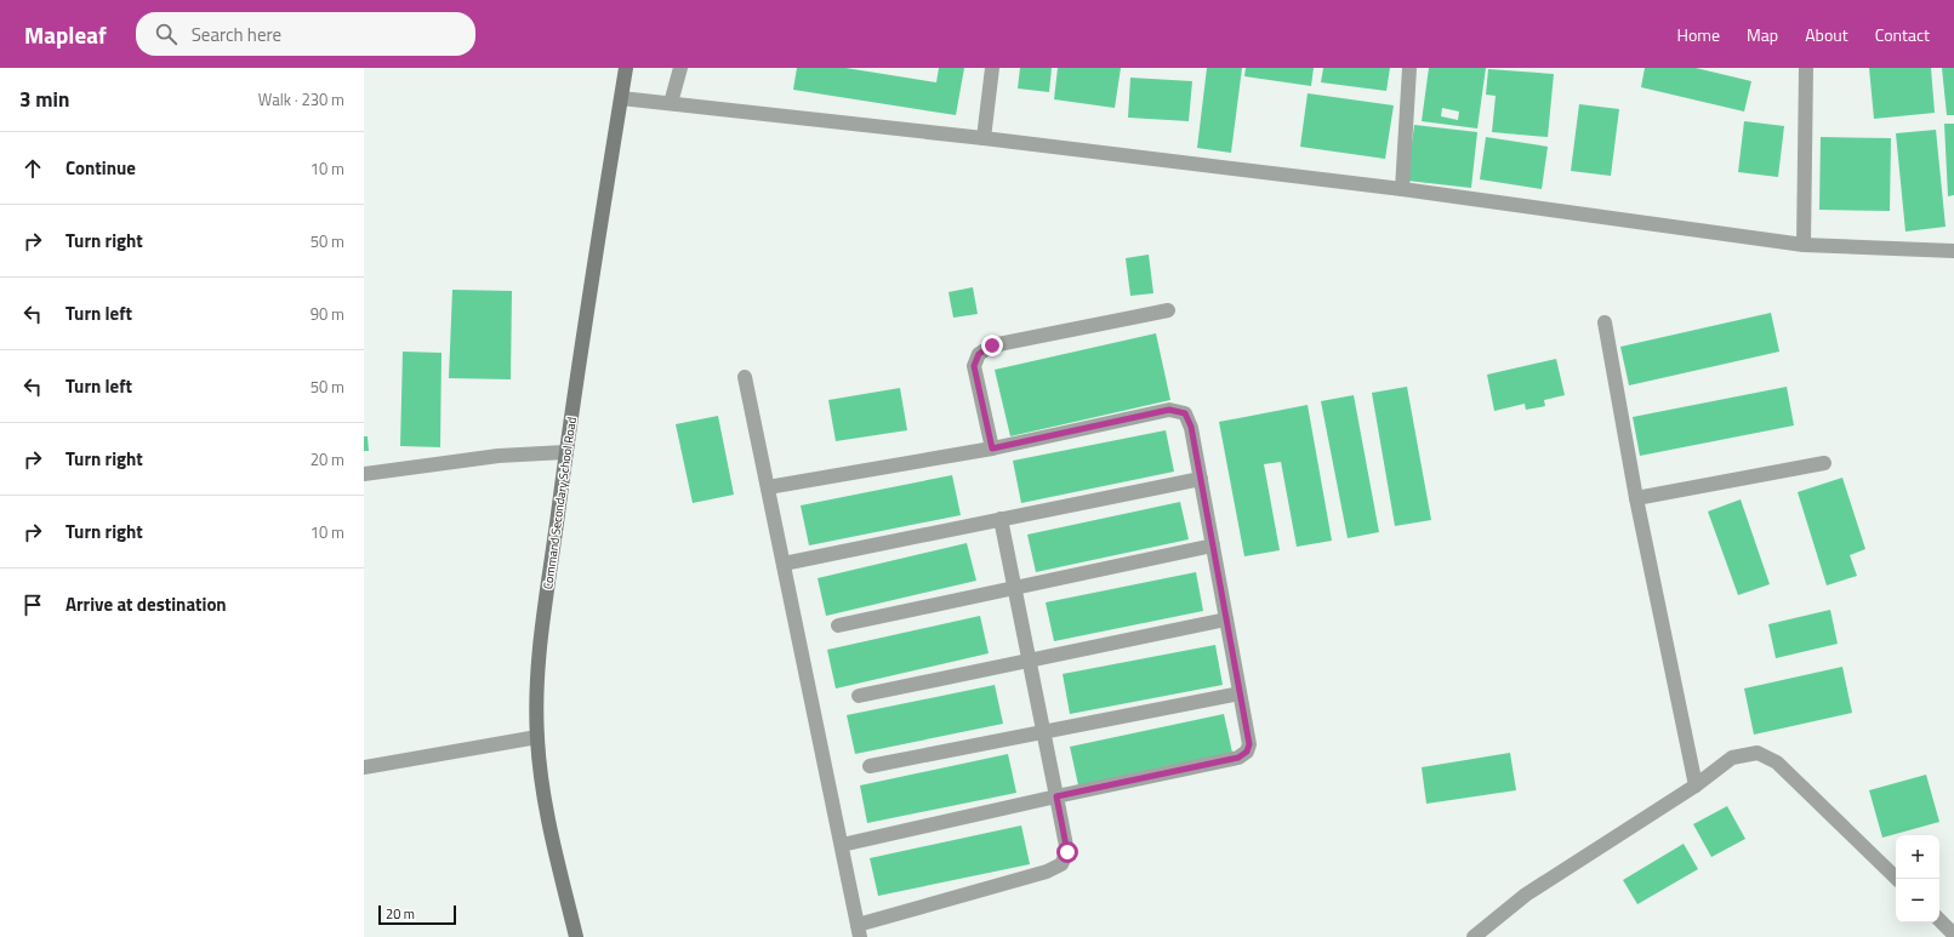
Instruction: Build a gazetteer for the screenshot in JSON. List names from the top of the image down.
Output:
{
  "streets": {
    "main road": ["Command Secondary School Road"]
  },
  "scale_bar": "20 m",
  "page": {
    "header": "Mapleaf",
    "search": "Search here",
    "nav": [
      "Home",
      "Map",
      "About",
      "Contact"
    ],
    "heading": ["3 min", "Walk · 230 m"],
    "list": [
      ["Continue", "10 m"],
      ["Turn right", "50 m"],
      ["Turn left", "90 m"],
      ["Turn left", "50 m"],
      ["Turn right", "20 m"],
      ["Turn right", "10 m"],
      "Arrive at destination"
    ],
    "map_buttons": ["+", "−"],
    "scale": "20 m"
  }
}
